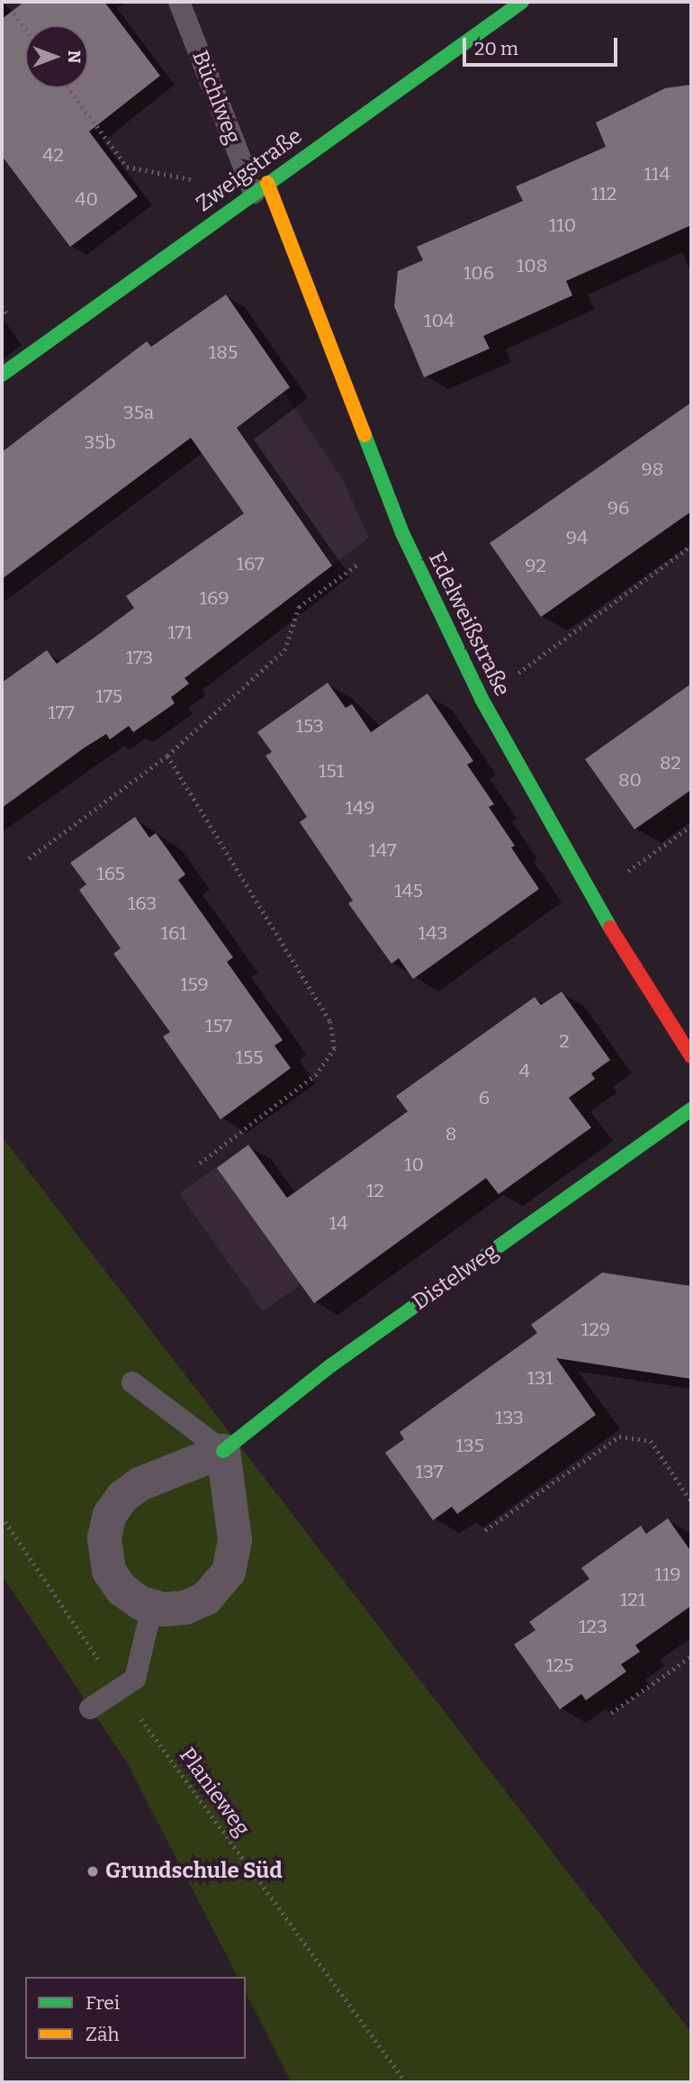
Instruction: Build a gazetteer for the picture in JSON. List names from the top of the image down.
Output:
{
  "streets": {
    "street": ["Zweigstraße", "Edelweißstraße", "Distelweg"],
    "lane": ["Büchlweg"],
    "path": ["Planieweg"]
  },
  "crossings": [
    ["Büchlweg", "Zweigstraße"],
    ["Büchlweg", "Edelweißstraße"],
    ["Zweigstraße", "Edelweißstraße"]
  ],
  "places": ["Grundschule Süd"],
  "house_numbers": [
    "42",
    "114",
    "112",
    "40",
    "110",
    "108",
    "106",
    "104",
    "185",
    "35a",
    "35b",
    "98",
    "96",
    "94",
    "167",
    "92",
    "169",
    "171",
    "173",
    "175",
    "177",
    "153",
    "82",
    "151",
    "80",
    "149",
    "147",
    "165",
    "145",
    "163",
    "161",
    "143",
    "159",
    "157",
    "2",
    "155",
    "4",
    "6",
    "8",
    "10",
    "12",
    "14",
    "129",
    "131",
    "133",
    "135",
    "137",
    "119",
    "121",
    "123",
    "125"
  ],
  "legend": ["Frei", "Zäh"],
  "scale_bar": "20 m",
  "north": "right"
}
